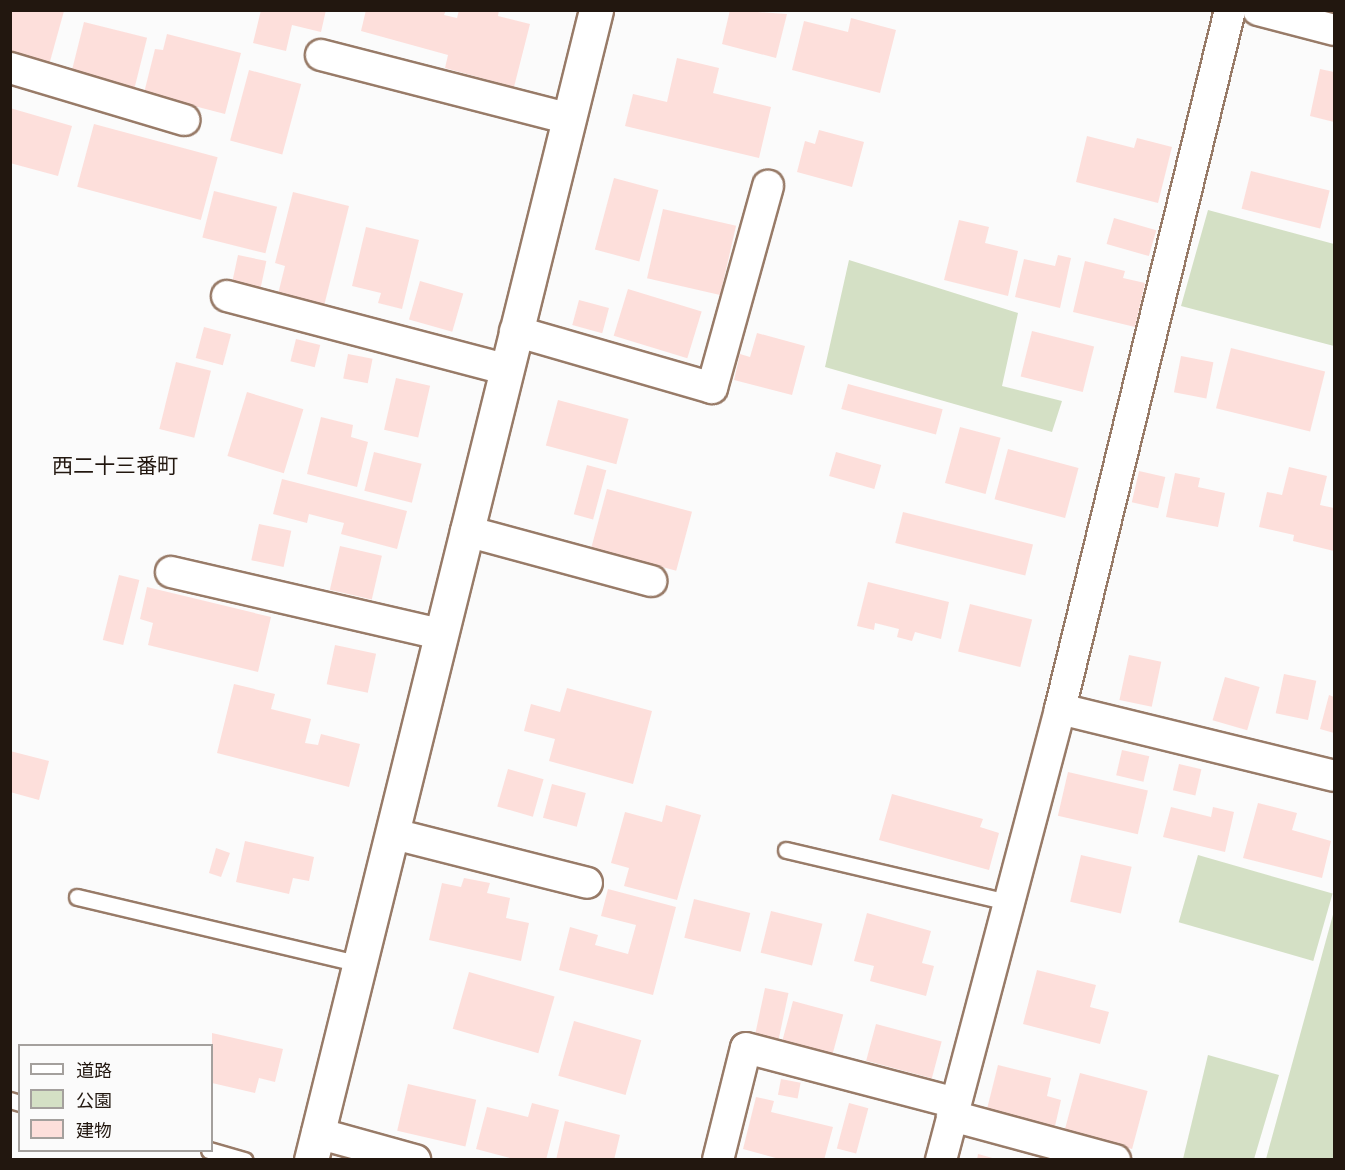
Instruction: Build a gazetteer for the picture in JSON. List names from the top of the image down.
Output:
{
  "districts": ["西二十三番町"],
  "legend": ["道路", "公園", "建物"]
}
